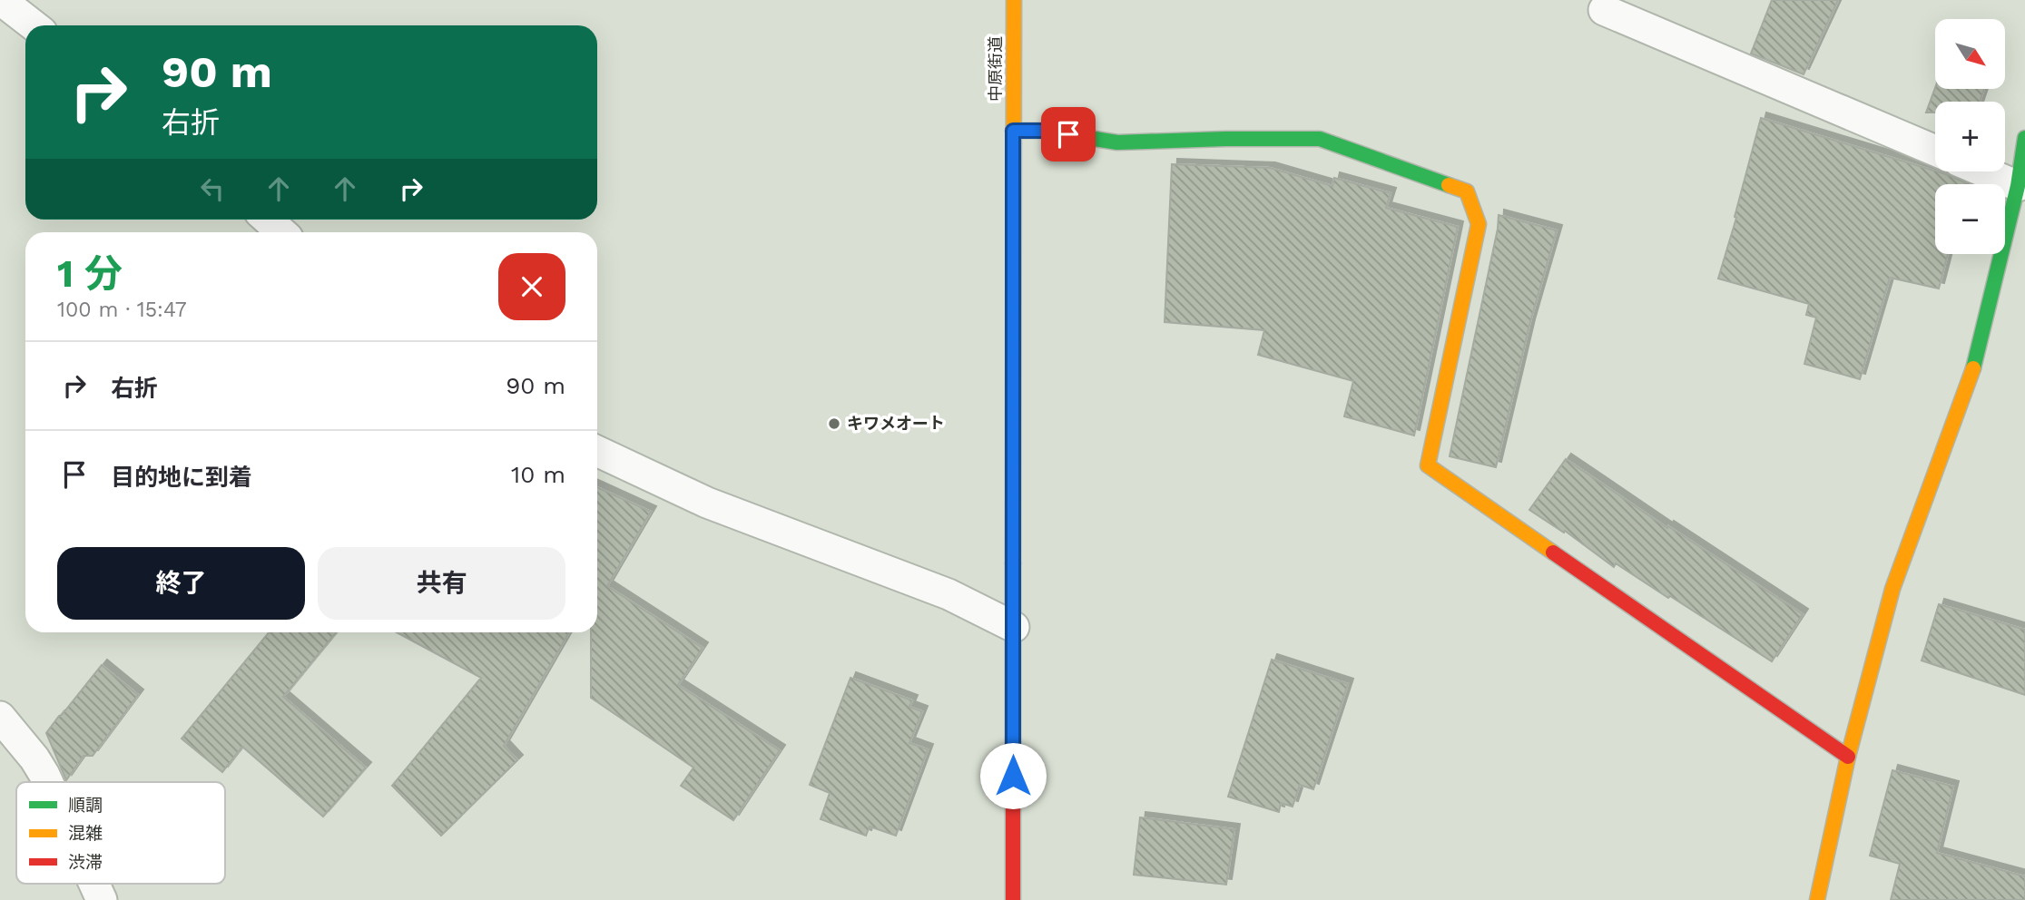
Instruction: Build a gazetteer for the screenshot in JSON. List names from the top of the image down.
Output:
{
  "streets": {
    "street": ["中原街道"]
  },
  "places": ["キワメオート"],
  "legend": ["順調", "混雑", "渋滞"],
  "north": "bottom right",
  "page": {
    "map_buttons": ["+", "−"],
    "turn": ["90 m", "右折"],
    "heading": ["1 分", "100 m · 15:47"],
    "list": [
      {
        "name": "右折",
        "value": "90 m"
      },
      {
        "name": "目的地に到着",
        "value": "10 m"
      }
    ],
    "buttons": ["終了", "共有"]
  }
}
